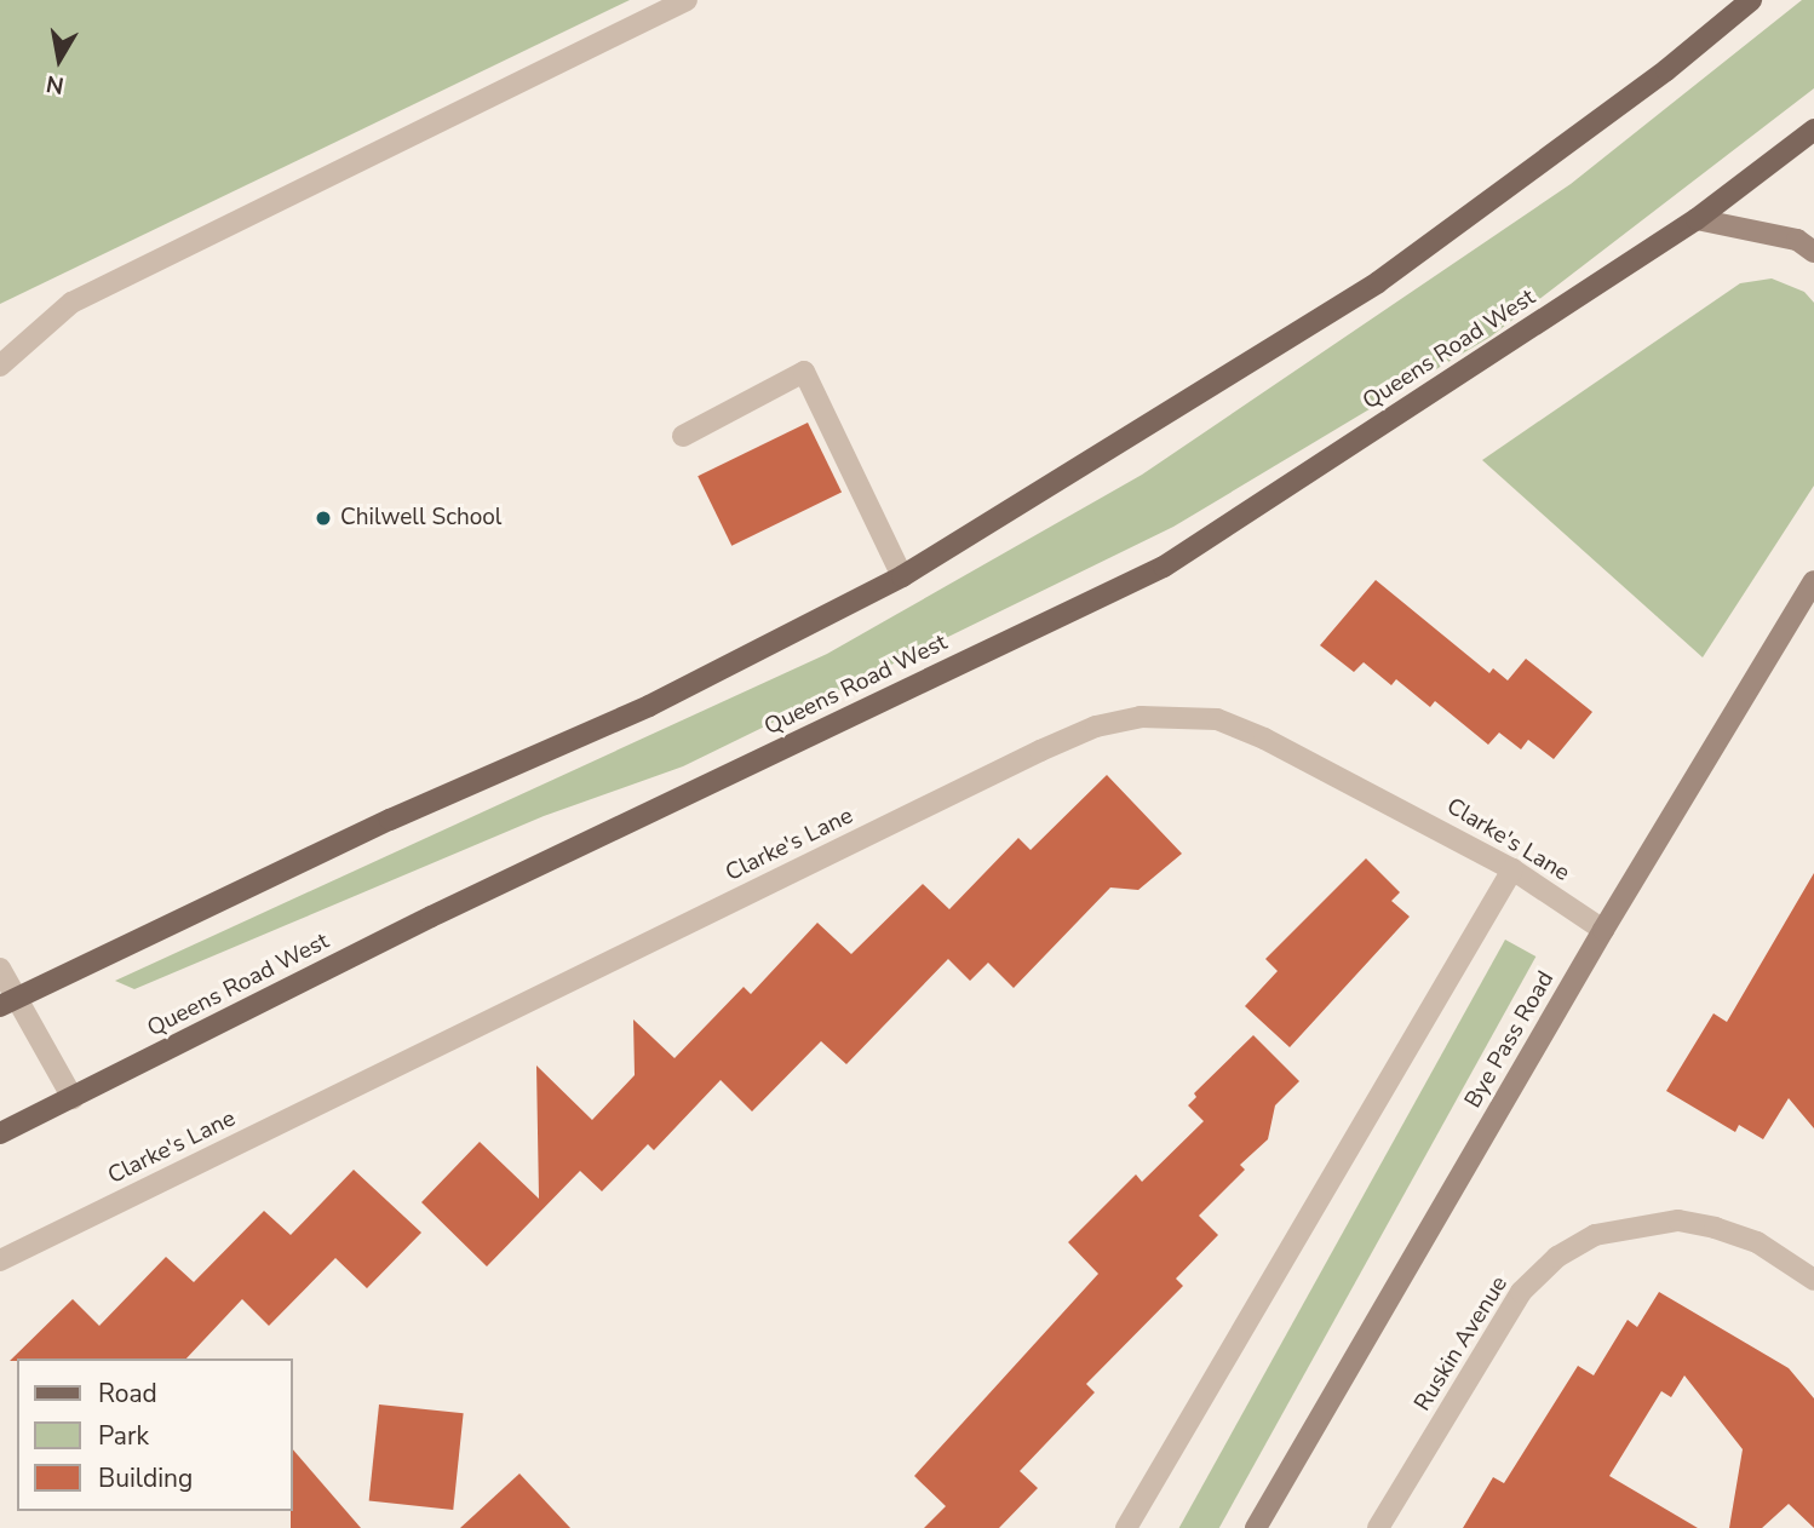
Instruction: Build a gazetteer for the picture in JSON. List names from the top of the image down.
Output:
{
  "streets": {
    "main road": ["Queens Road West", "Bye Pass Road"],
    "street": ["Clarke's Lane", "Ruskin Avenue"]
  },
  "crossings": [
    ["Clarke's Lane", "Bye Pass Road"]
  ],
  "places": ["Chilwell School"],
  "legend": ["Road", "Park", "Building"],
  "north": "bottom"
}
